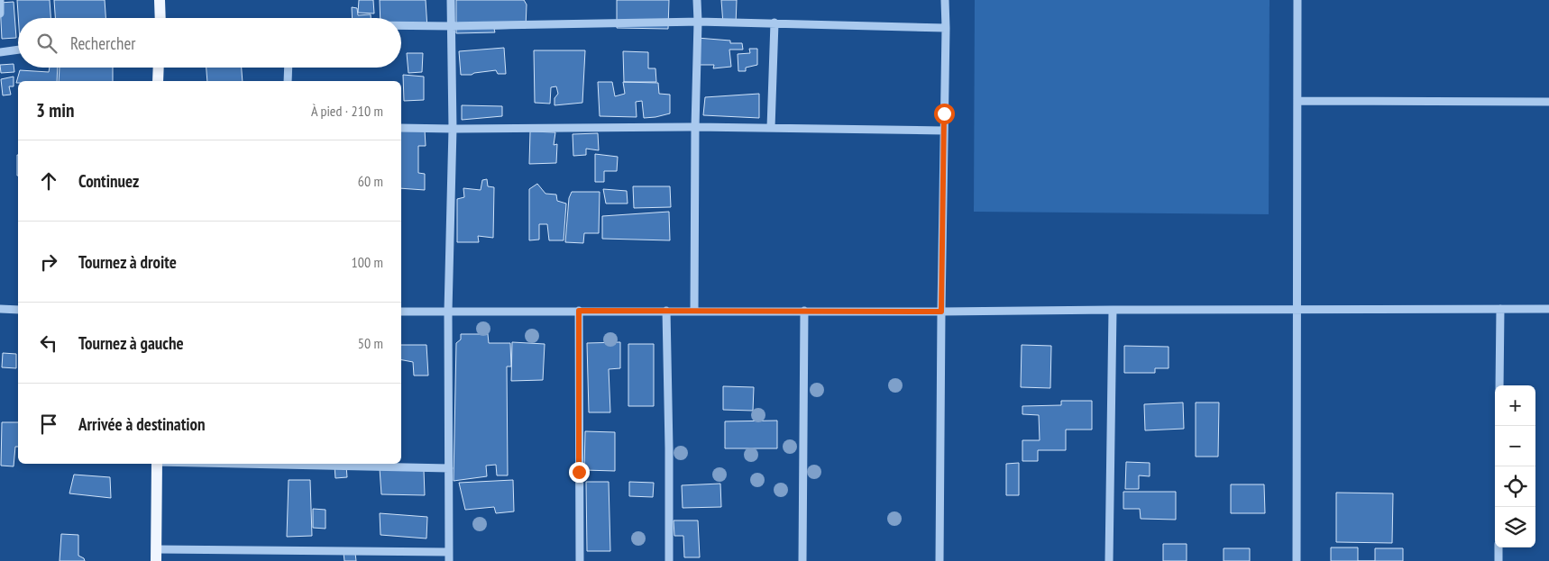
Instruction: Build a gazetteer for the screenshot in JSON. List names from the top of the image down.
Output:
{
  "page": {
    "search": "Rechercher",
    "heading": ["3 min", "À pied · 210 m"],
    "list": [
      ["Continuez", "60 m"],
      ["Tournez à droite", "100 m"],
      ["Tournez à gauche", "50 m"],
      "Arrivée à destination"
    ],
    "map_buttons": ["+", "−"]
  }
}
